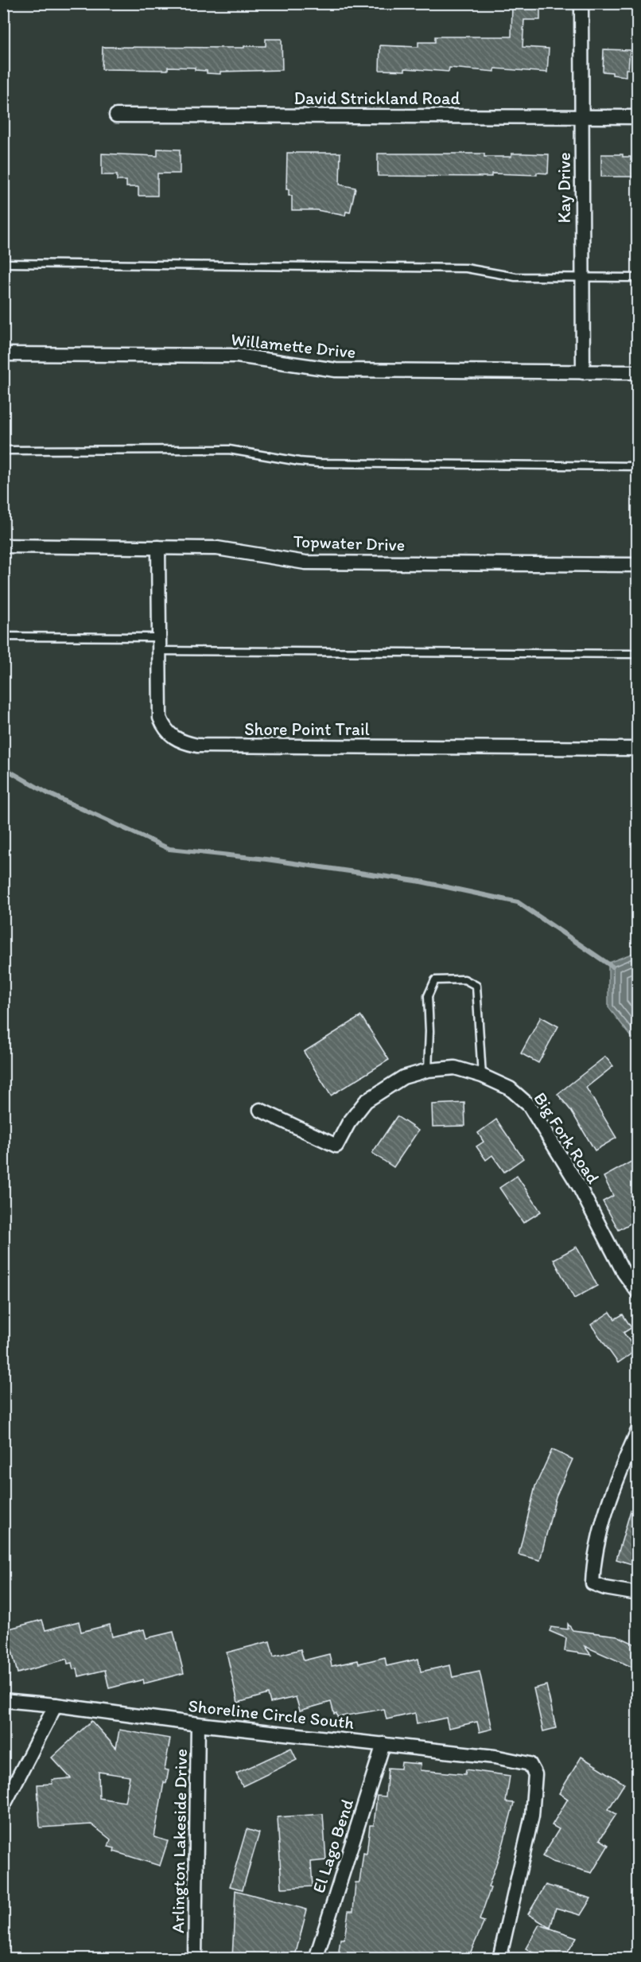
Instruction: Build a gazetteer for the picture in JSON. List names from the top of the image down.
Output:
{
  "streets": {
    "street": [
      "David Strickland Road",
      "Kay Drive",
      "Willamette Drive",
      "Topwater Drive",
      "Shore Point Trail",
      "Big Fork Road",
      "Shoreline Circle South",
      "Arlington Lakeside Drive",
      "El Lago Bend"
    ]
  },
  "crossings": [
    ["David Strickland Road", "Kay Drive"],
    ["Kay Drive", "Willamette Drive"],
    ["Topwater Drive", "Shore Point Trail"],
    ["Shoreline Circle South", "Arlington Lakeside Drive"],
    ["Shoreline Circle South", "El Lago Bend"]
  ]
}
